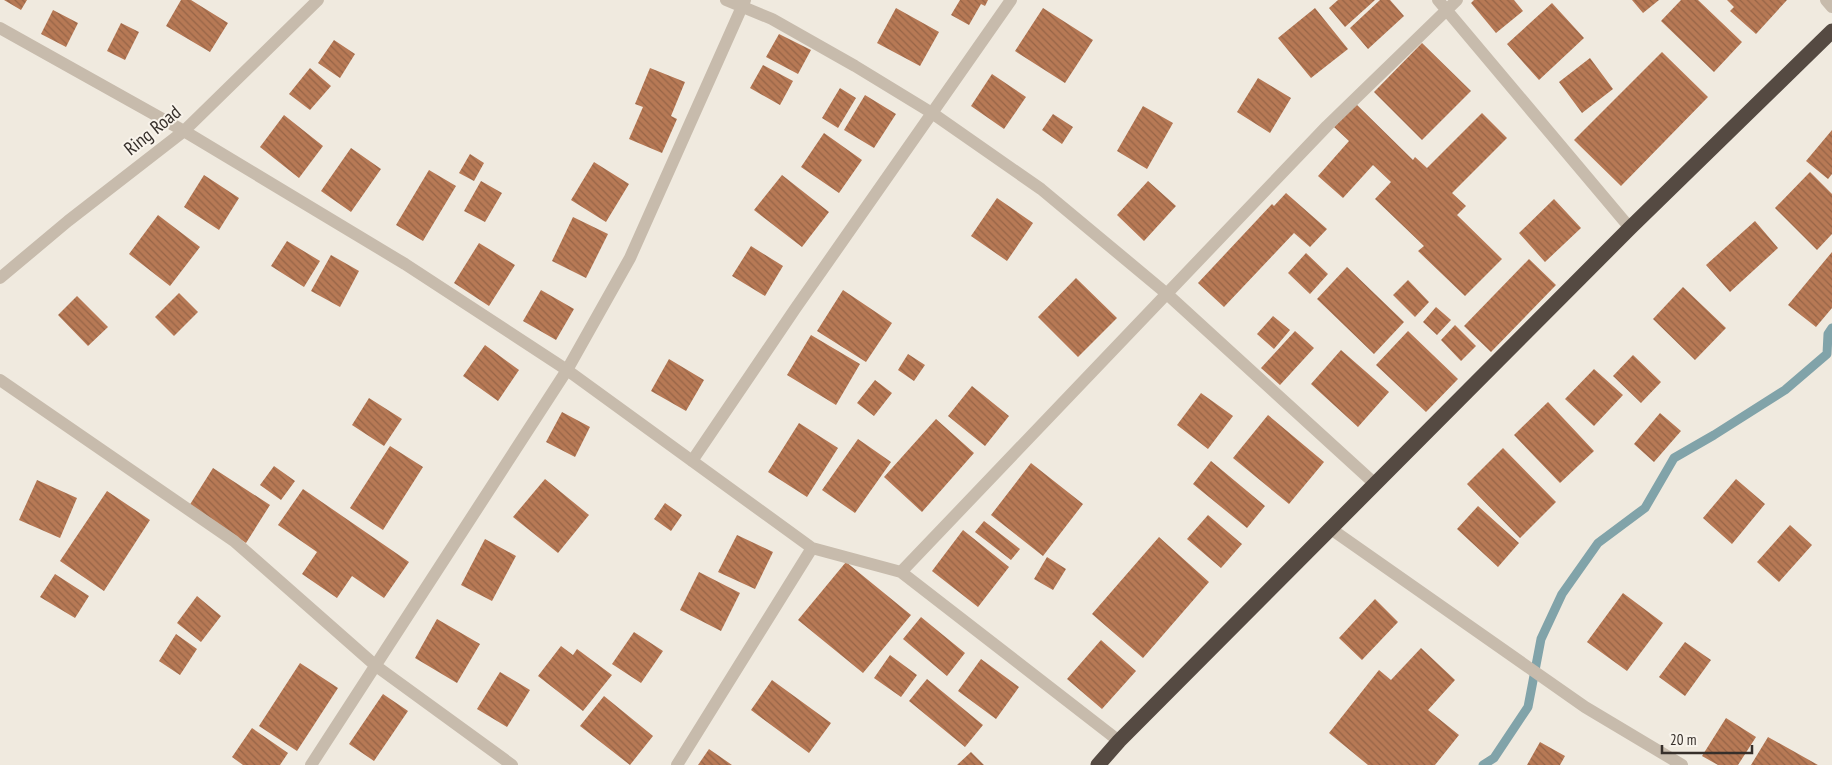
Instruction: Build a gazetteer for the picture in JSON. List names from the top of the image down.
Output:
{
  "streets": {
    "street": ["Ring Road"]
  },
  "scale_bar": "20 m"
}
